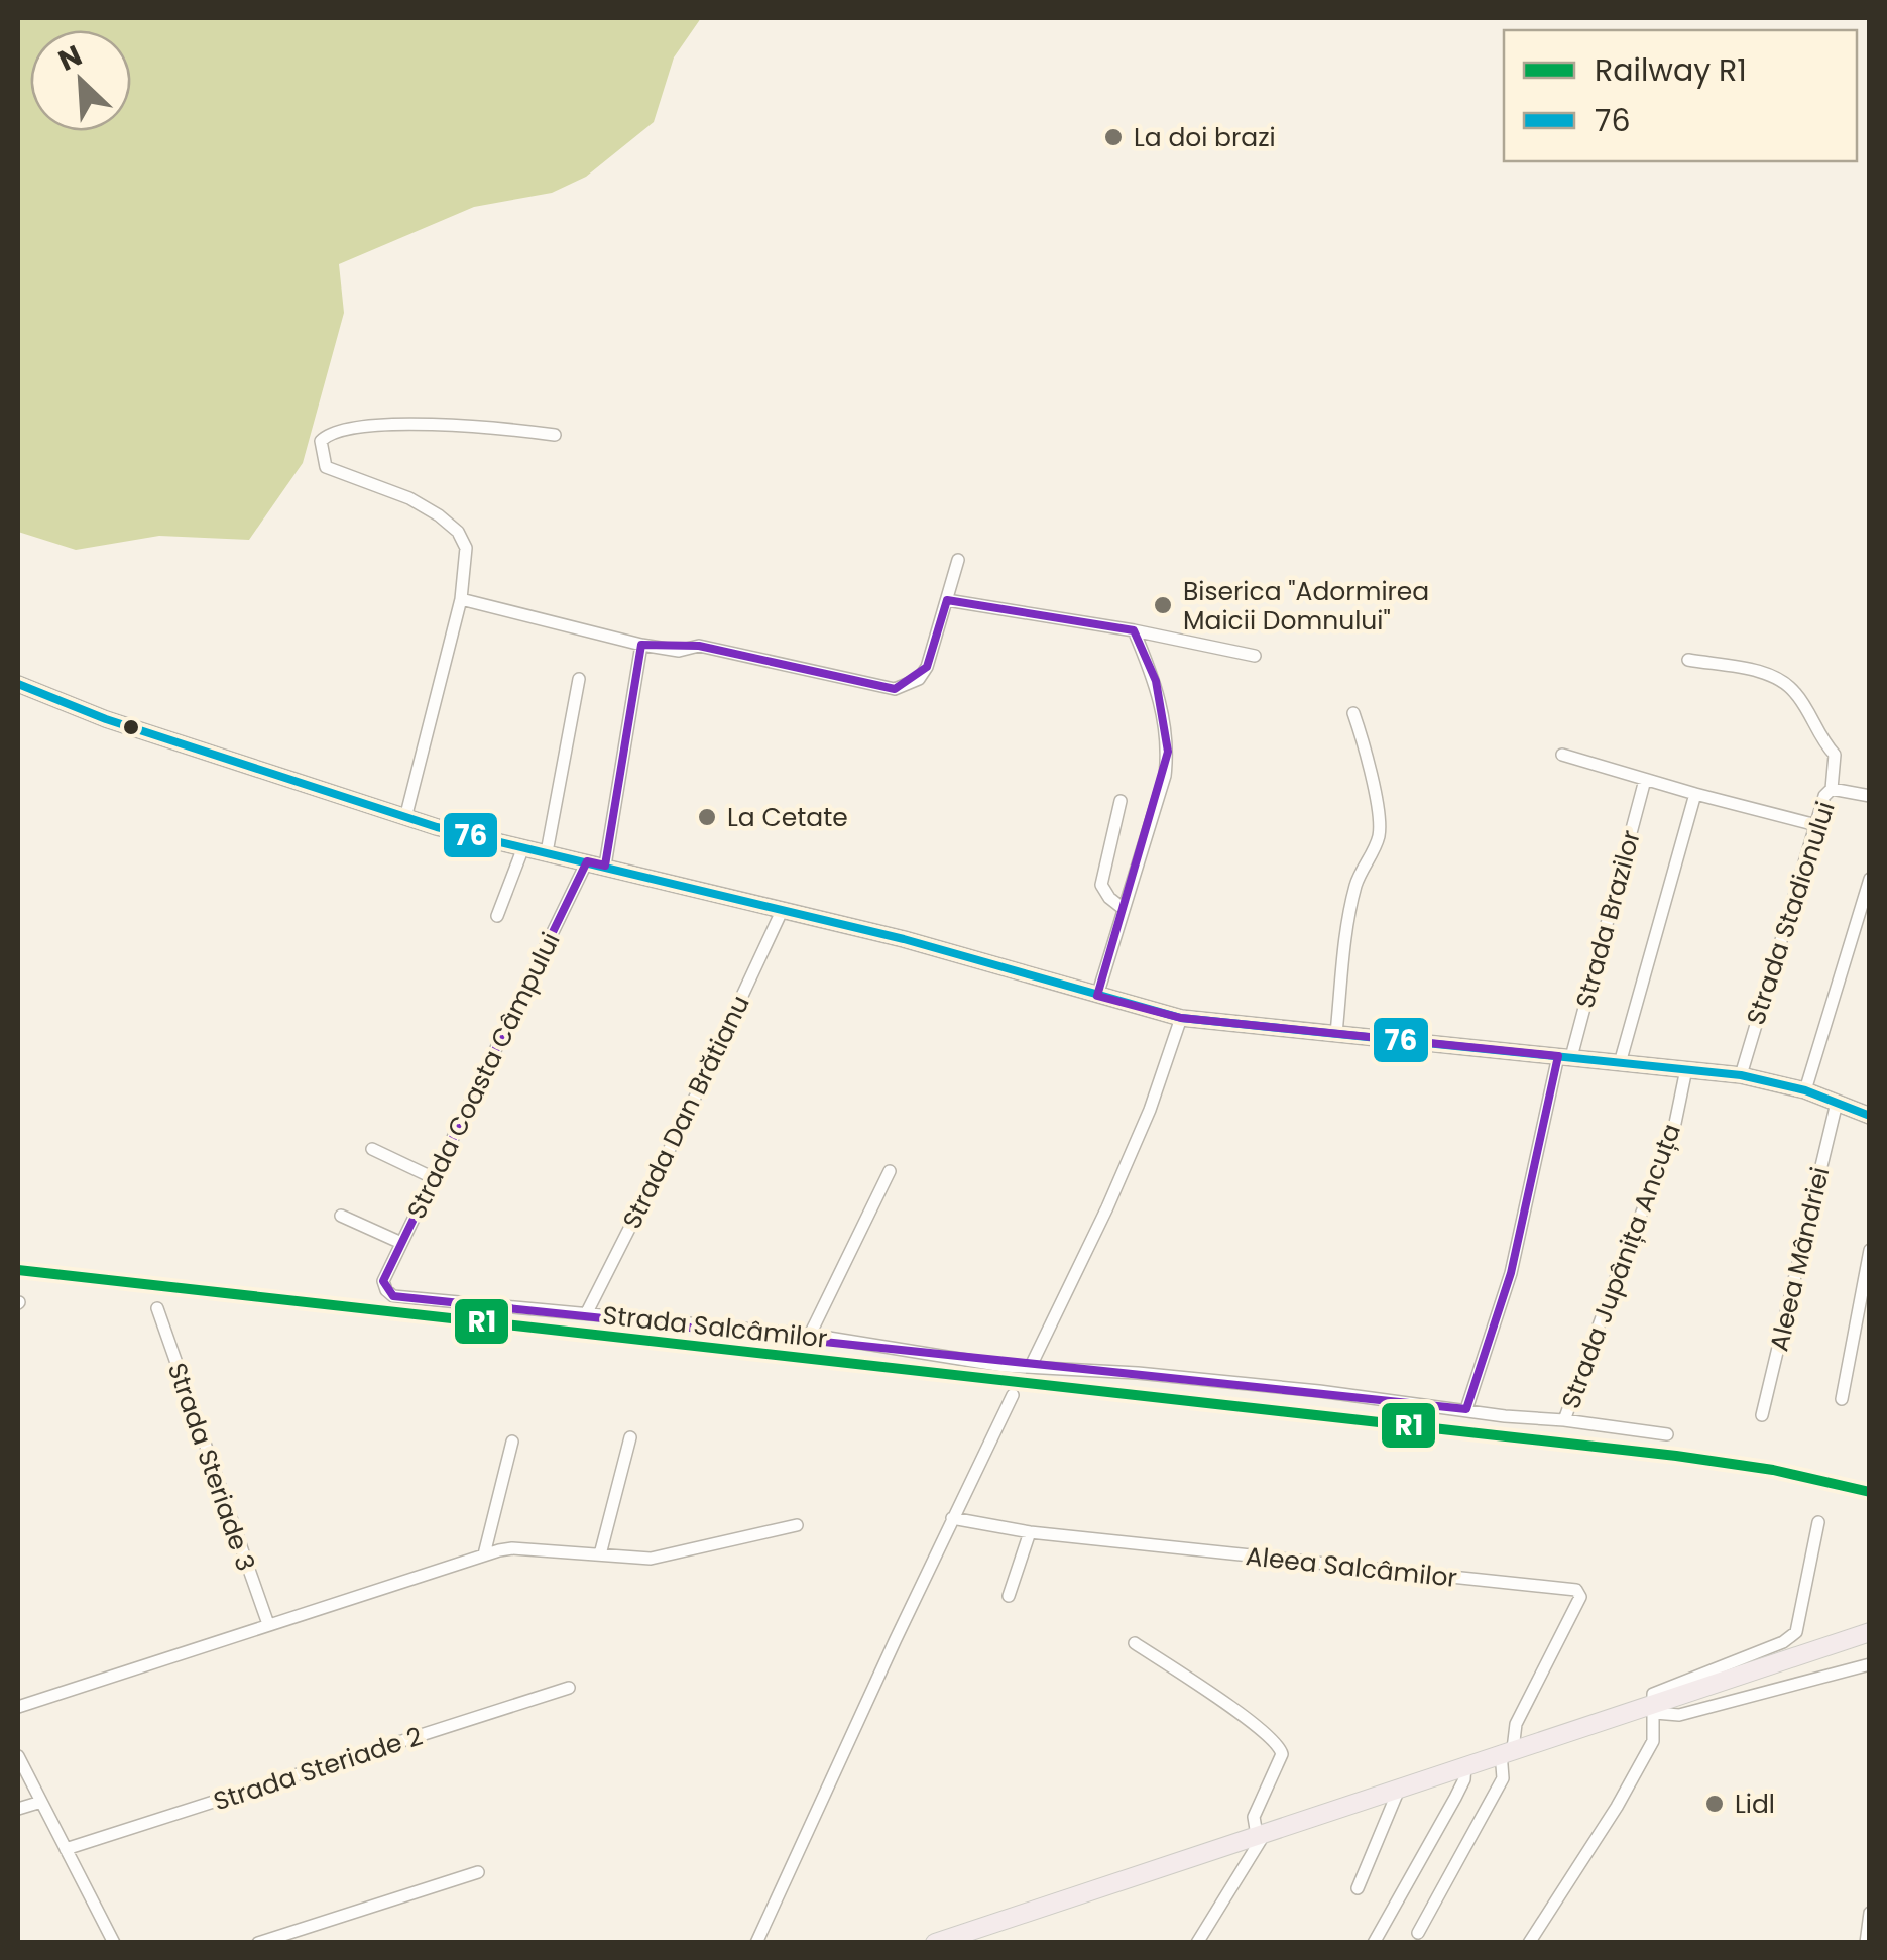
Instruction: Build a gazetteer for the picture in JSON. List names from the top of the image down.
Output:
{
  "streets": {
    "street": [
      "Strada Stadionului",
      "Strada Brazilor",
      "Strada Coasta Câmpului",
      "Strada Dan Brătianu",
      "Aleea Mândriei",
      "Strada Jupânița Ancuța",
      "Strada Salcâmilor",
      "Strada Steriade 3",
      "Aleea Salcâmilor",
      "Strada Steriade 2"
    ]
  },
  "crossings": [
    ["Strada Coasta Câmpului", "Strada Salcâmilor"],
    ["Strada Dan Brătianu", "Strada Salcâmilor"],
    ["Strada Jupânița Ancuța", "Strada Salcâmilor"]
  ],
  "places": [
    "La doi brazi",
    "Biserica \"Adormirea Maicii Domnului\"",
    "La Cetate",
    "Lidl"
  ],
  "lines": ["transit line 76", "rail line R1"],
  "legend": ["Railway R1", "76"],
  "north": "top left"
}
